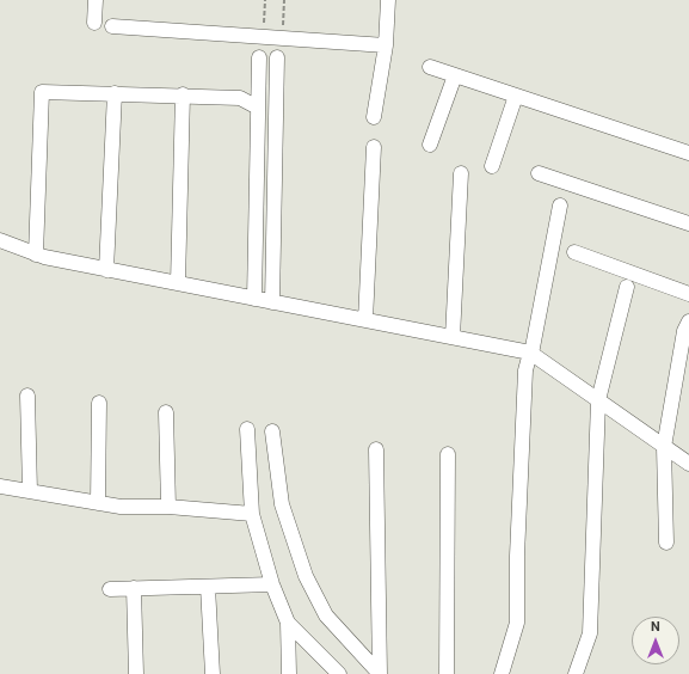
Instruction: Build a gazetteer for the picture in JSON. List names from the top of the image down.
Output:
{
  "north": "top"
}
